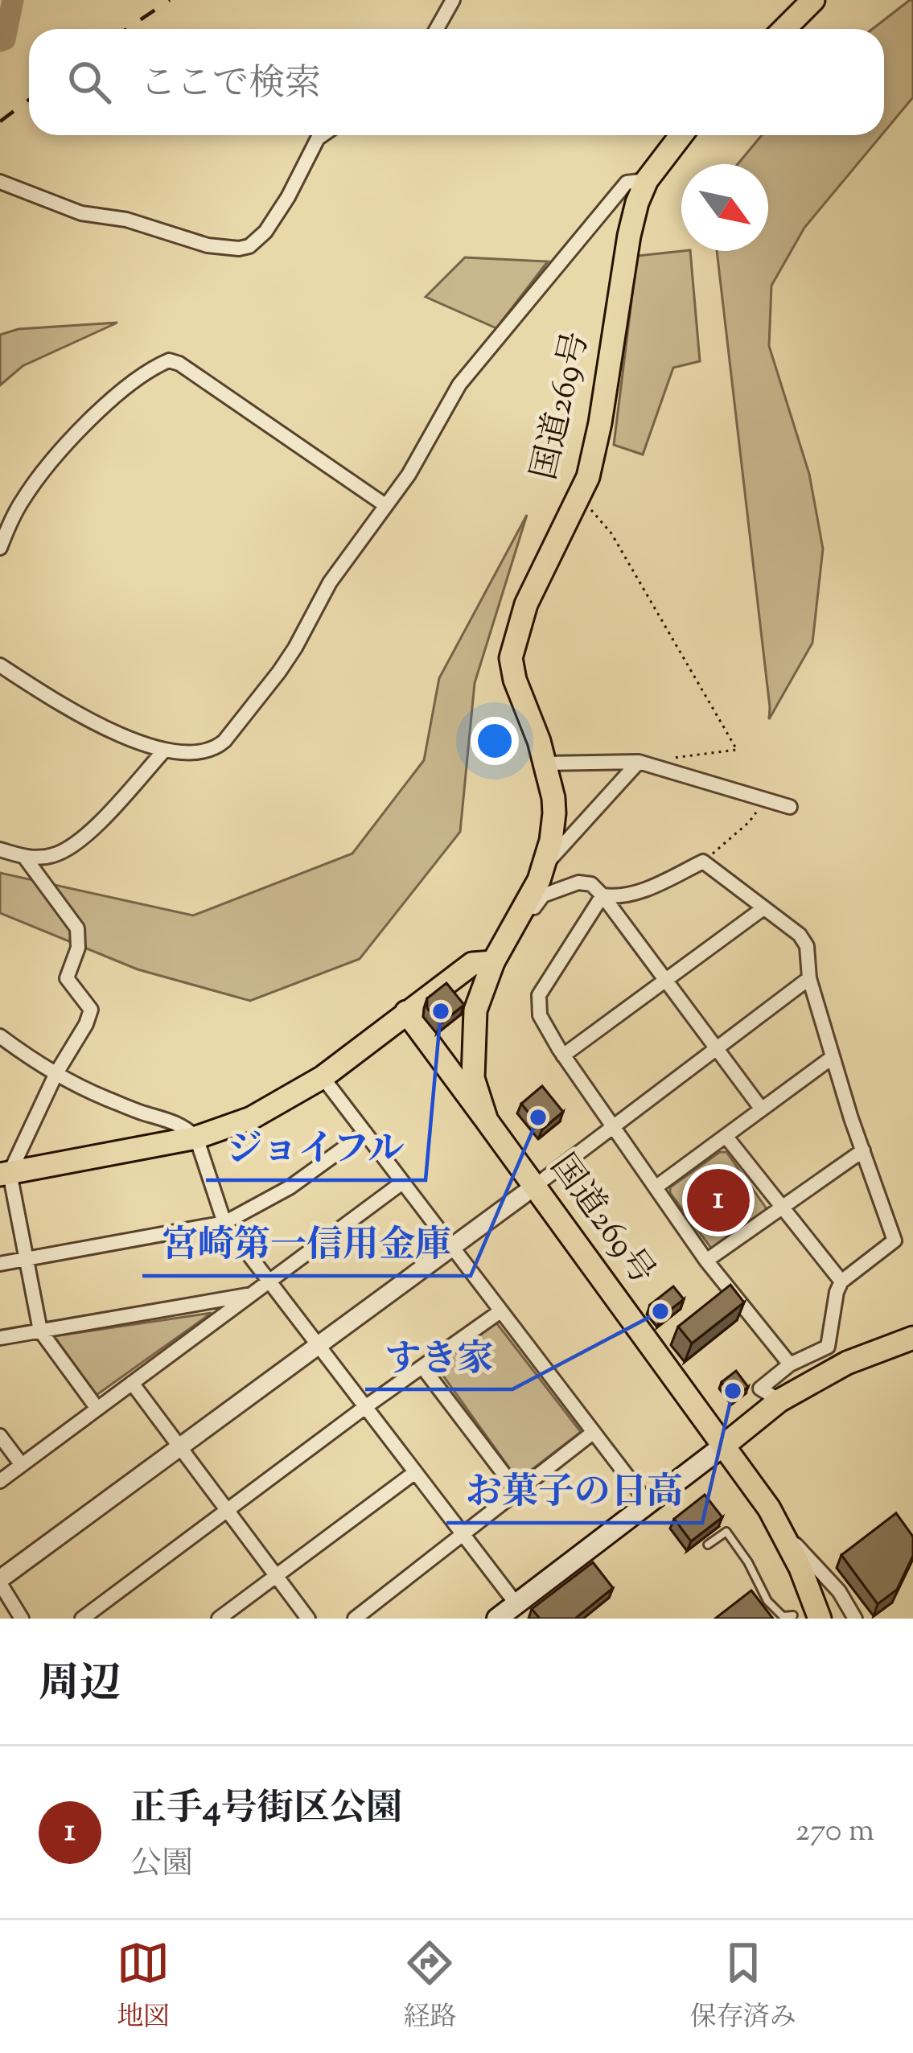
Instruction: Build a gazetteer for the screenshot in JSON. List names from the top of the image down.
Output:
{
  "streets": {
    "main road": ["国道269号"]
  },
  "places": [
    "ジョイフル",
    "宮崎第一信用金庫",
    "すき家",
    "お菓子の日高"
  ],
  "north": "bottom right",
  "page": {
    "search": "ここで検索",
    "pins": "1",
    "heading": "周辺",
    "list": [
      {
        "mark": "1",
        "name": "正手4号街区公園",
        "note": "公園",
        "value": "270 m"
      }
    ],
    "nav": ["地図", "経路", "保存済み"]
  }
}
